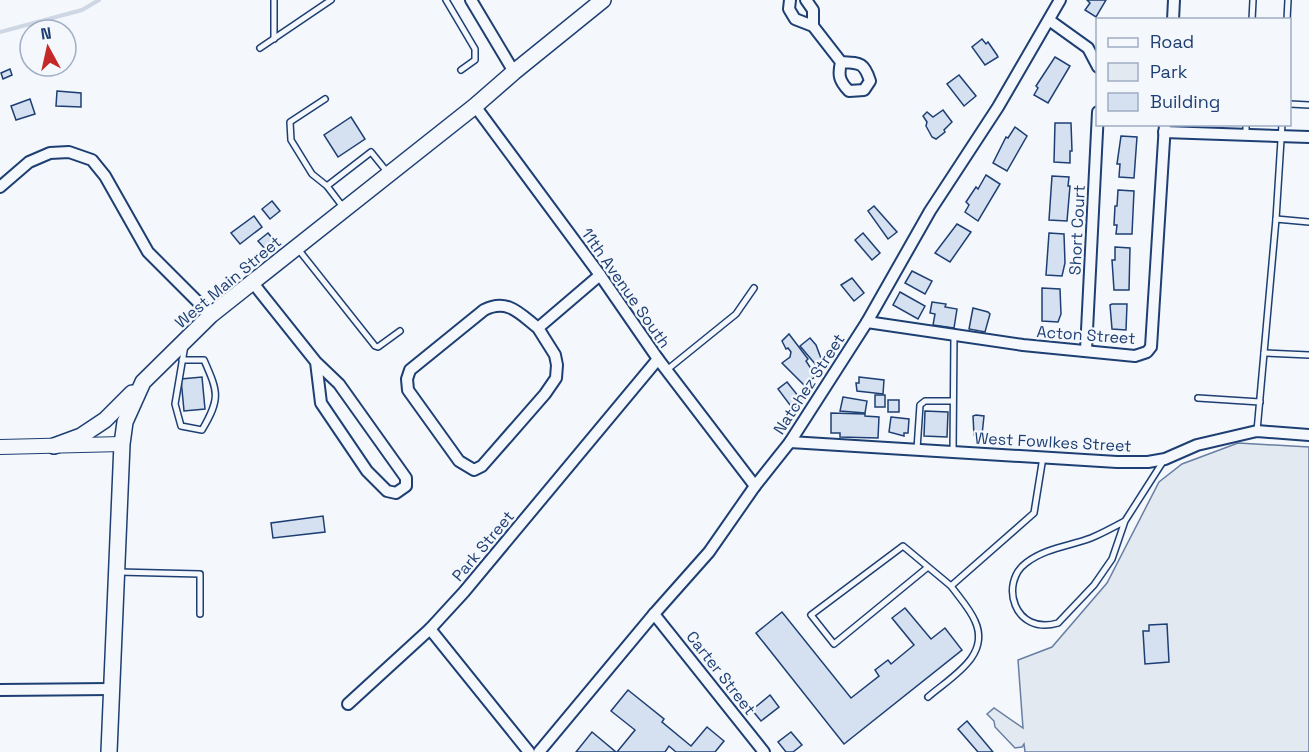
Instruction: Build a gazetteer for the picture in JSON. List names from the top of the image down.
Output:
{
  "streets": {
    "main road": ["West Main Street"],
    "street": [
      "Short Court",
      "11th Avenue South",
      "Acton Street",
      "Natchez Street",
      "West Fowlkes Street",
      "Park Street",
      "Carter Street"
    ]
  },
  "crossings": [
    ["Short Court", "Acton Street"],
    ["West Main Street", "11th Avenue South"],
    ["11th Avenue South", "Natchez Street"],
    ["11th Avenue South", "Park Street"],
    ["Acton Street", "Natchez Street"],
    ["Natchez Street", "West Fowlkes Street"],
    ["Natchez Street", "Carter Street"]
  ],
  "legend": ["Road", "Park", "Building"],
  "north": "top"
}
